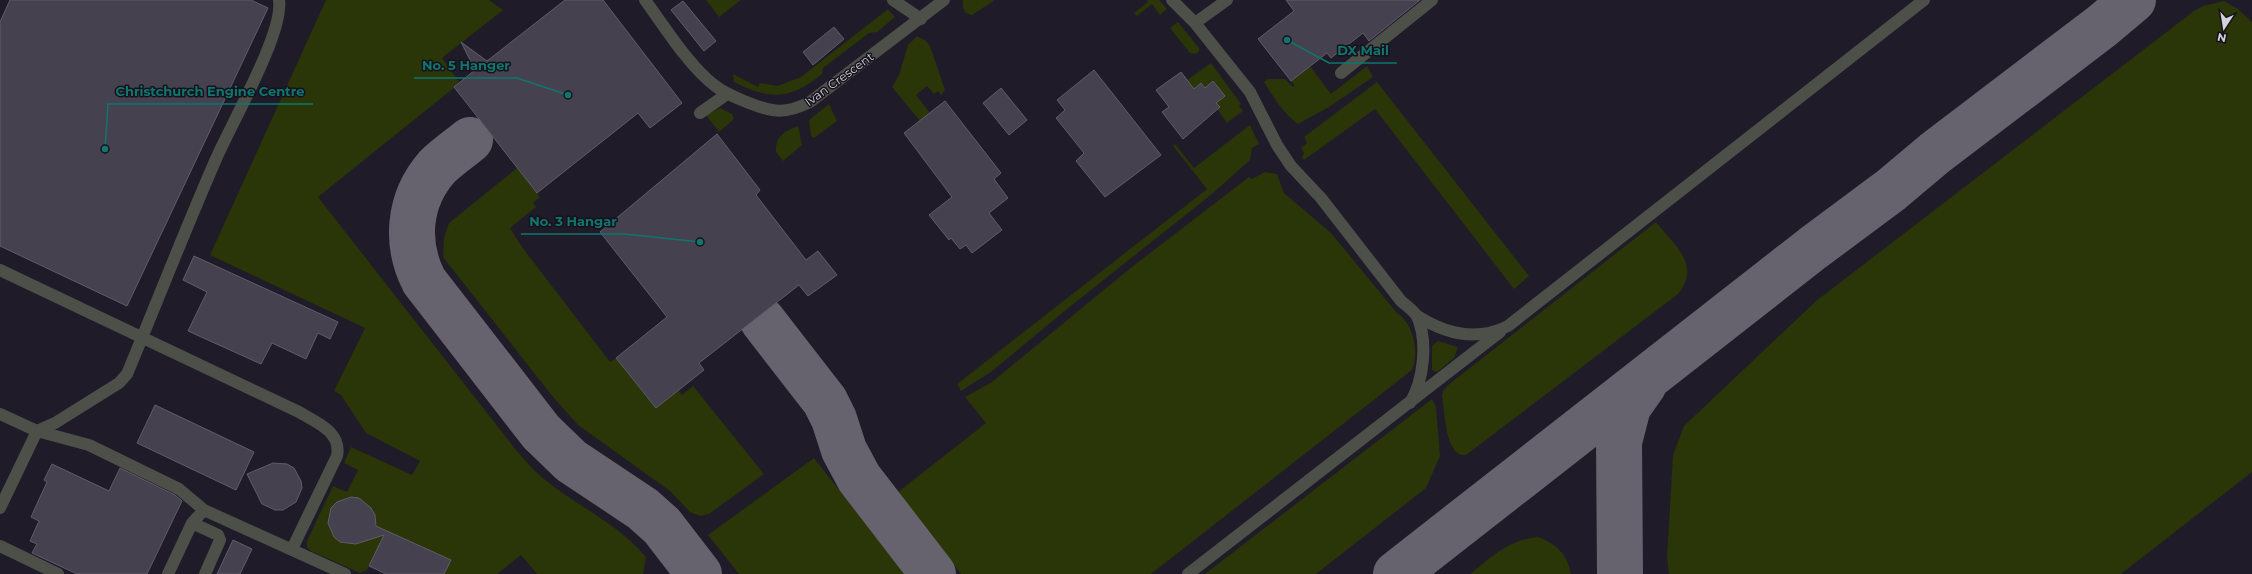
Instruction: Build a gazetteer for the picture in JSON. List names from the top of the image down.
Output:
{
  "streets": {
    "street": ["Ivan Crescent"]
  },
  "places": [
    "DX Mail",
    "No. 5 Hanger",
    "Christchurch Engine Centre",
    "No. 3 Hangar"
  ],
  "north": "bottom"
}
